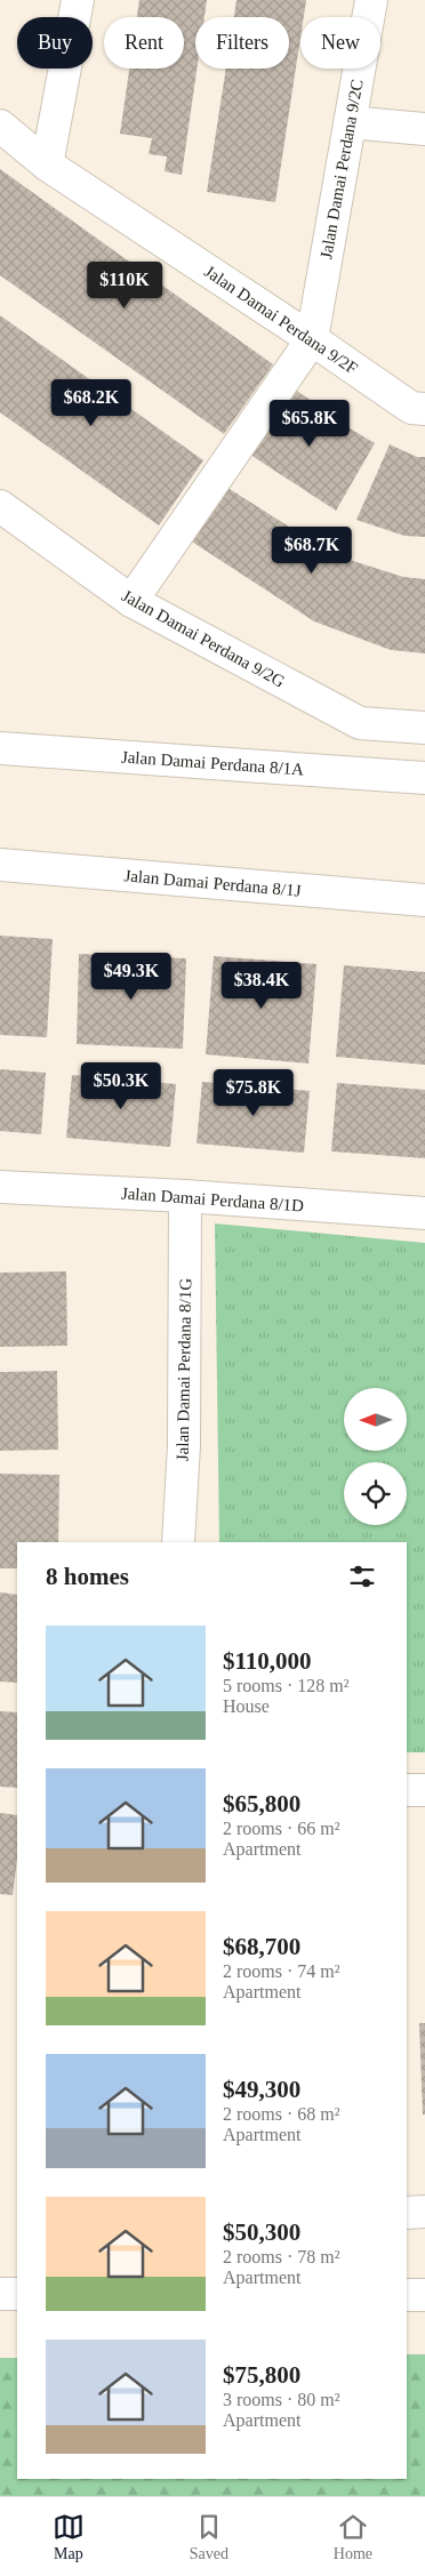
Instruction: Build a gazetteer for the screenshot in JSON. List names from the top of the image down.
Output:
{
  "streets": {
    "street": [
      "Jalan Damai Perdana 9/2C",
      "Jalan Damai Perdana 9/2F",
      "Jalan Damai Perdana 9/2G",
      "Jalan Damai Perdana 8/1A",
      "Jalan Damai Perdana 8/1J",
      "Jalan Damai Perdana 8/1D",
      "Jalan Damai Perdana 8/1G"
    ]
  },
  "crossings": [
    ["Jalan Damai Perdana 9/2C", "Jalan Damai Perdana 9/2F"],
    ["Jalan Damai Perdana 8/1D", "Jalan Damai Perdana 8/1G"]
  ],
  "north": "left",
  "page": {
    "chip": [
      "Buy",
      "Rent",
      "Filters",
      "New"
    ],
    "price": [
      "$110K",
      "$68.2K",
      "$65.8K",
      "$68.7K",
      "$49.3K",
      "$38.4K",
      "$50.3K",
      "$75.8K"
    ],
    "heading": "8 homes",
    "list": [
      {
        "name": "$110,000",
        "note": "5 rooms · 128 m² · House"
      },
      {
        "name": "$65,800",
        "note": "2 rooms · 66 m² · Apartment"
      },
      {
        "name": "$68,700",
        "note": "2 rooms · 74 m² · Apartment"
      },
      {
        "name": "$49,300",
        "note": "2 rooms · 68 m² · Apartment"
      },
      {
        "name": "$50,300",
        "note": "2 rooms · 78 m² · Apartment"
      },
      {
        "name": "$75,800",
        "note": "3 rooms · 80 m² · Apartment"
      }
    ],
    "tabs": ["Map", "Saved", "Home"]
  }
}
